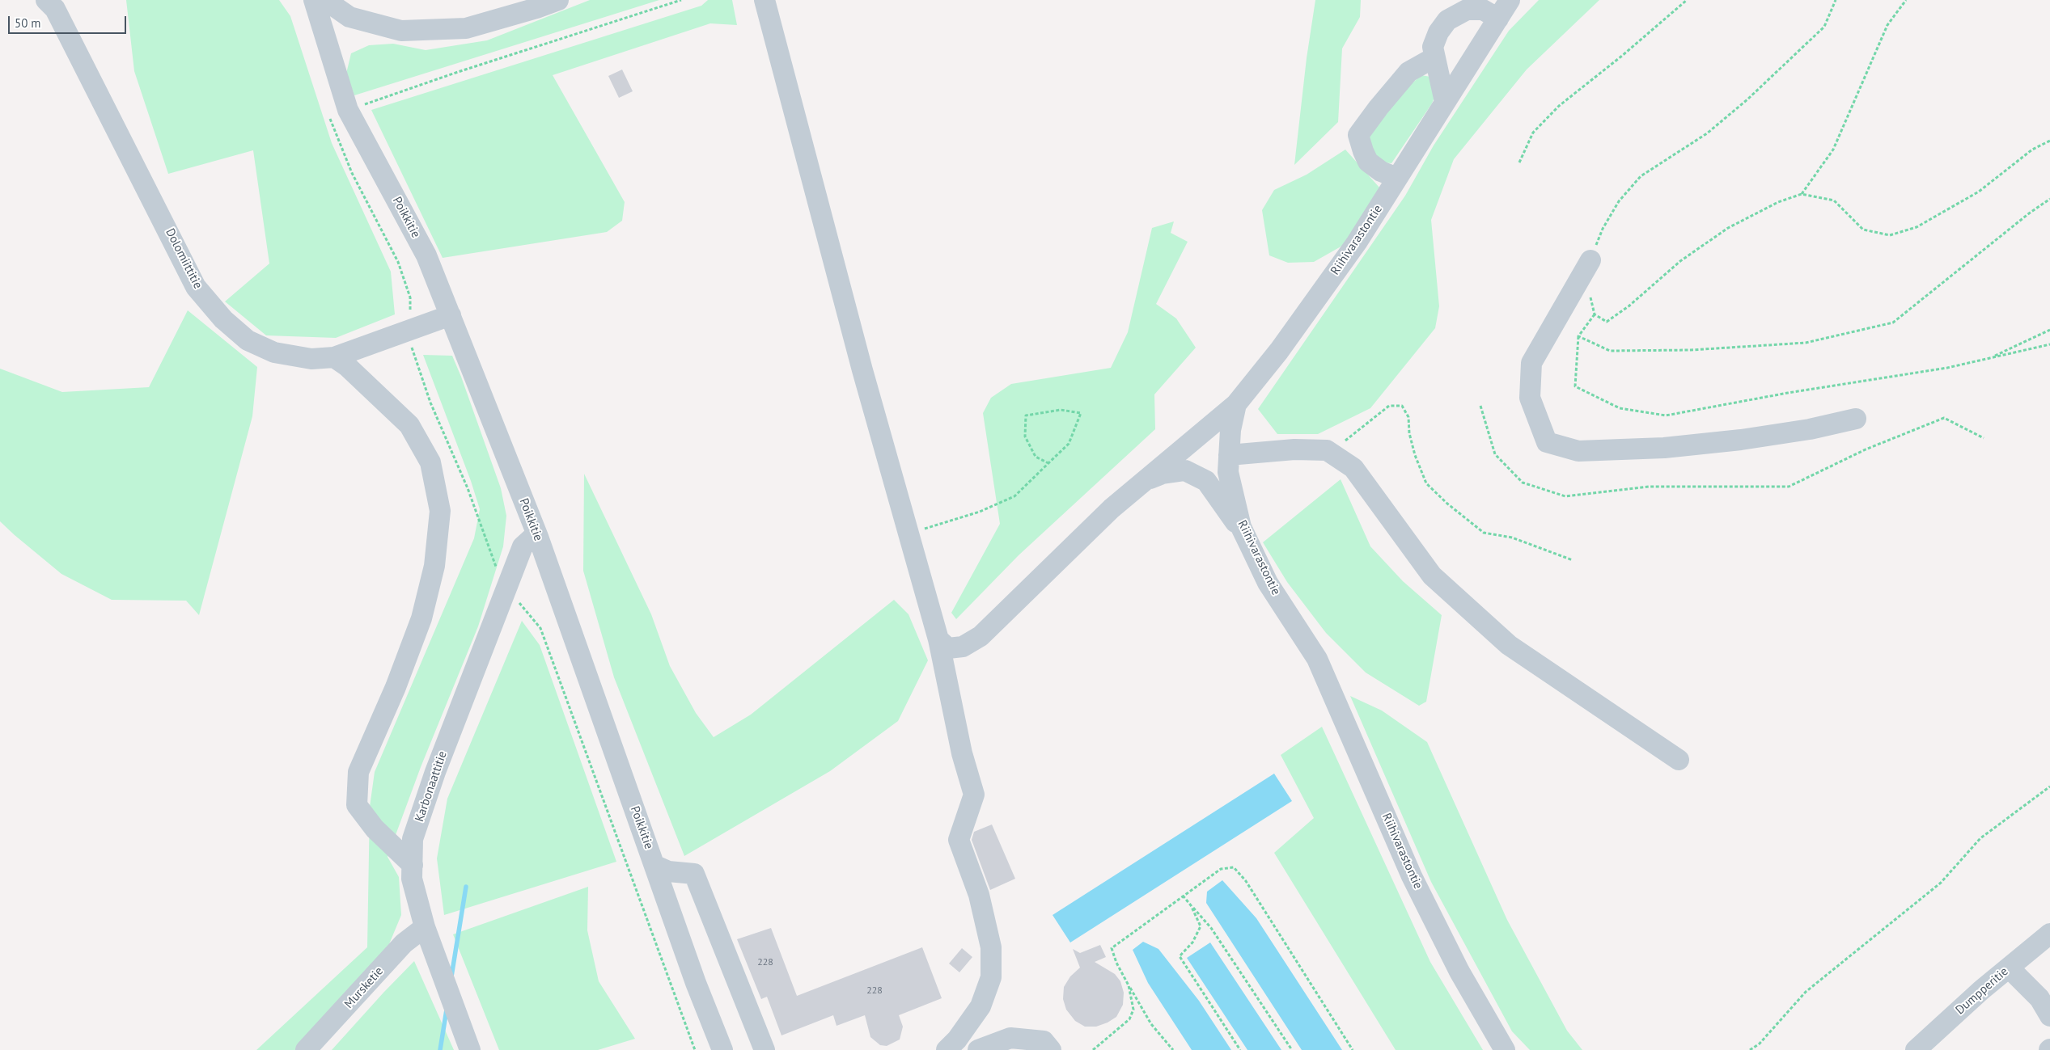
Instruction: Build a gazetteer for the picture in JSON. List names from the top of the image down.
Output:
{
  "streets": {
    "street": [
      "Poikkitie",
      "Riihivarastontie",
      "Dolomiittitie",
      "Karbonaattitie",
      "Mursketie",
      "Dumpperitie"
    ]
  },
  "crossings": [
    ["Poikkitie", "Dolomiittitie"],
    ["Poikkitie", "Karbonaattitie"],
    ["Karbonaattitie", "Mursketie"]
  ],
  "house_numbers": ["228", "228"],
  "scale_bar": "50 m"
}
